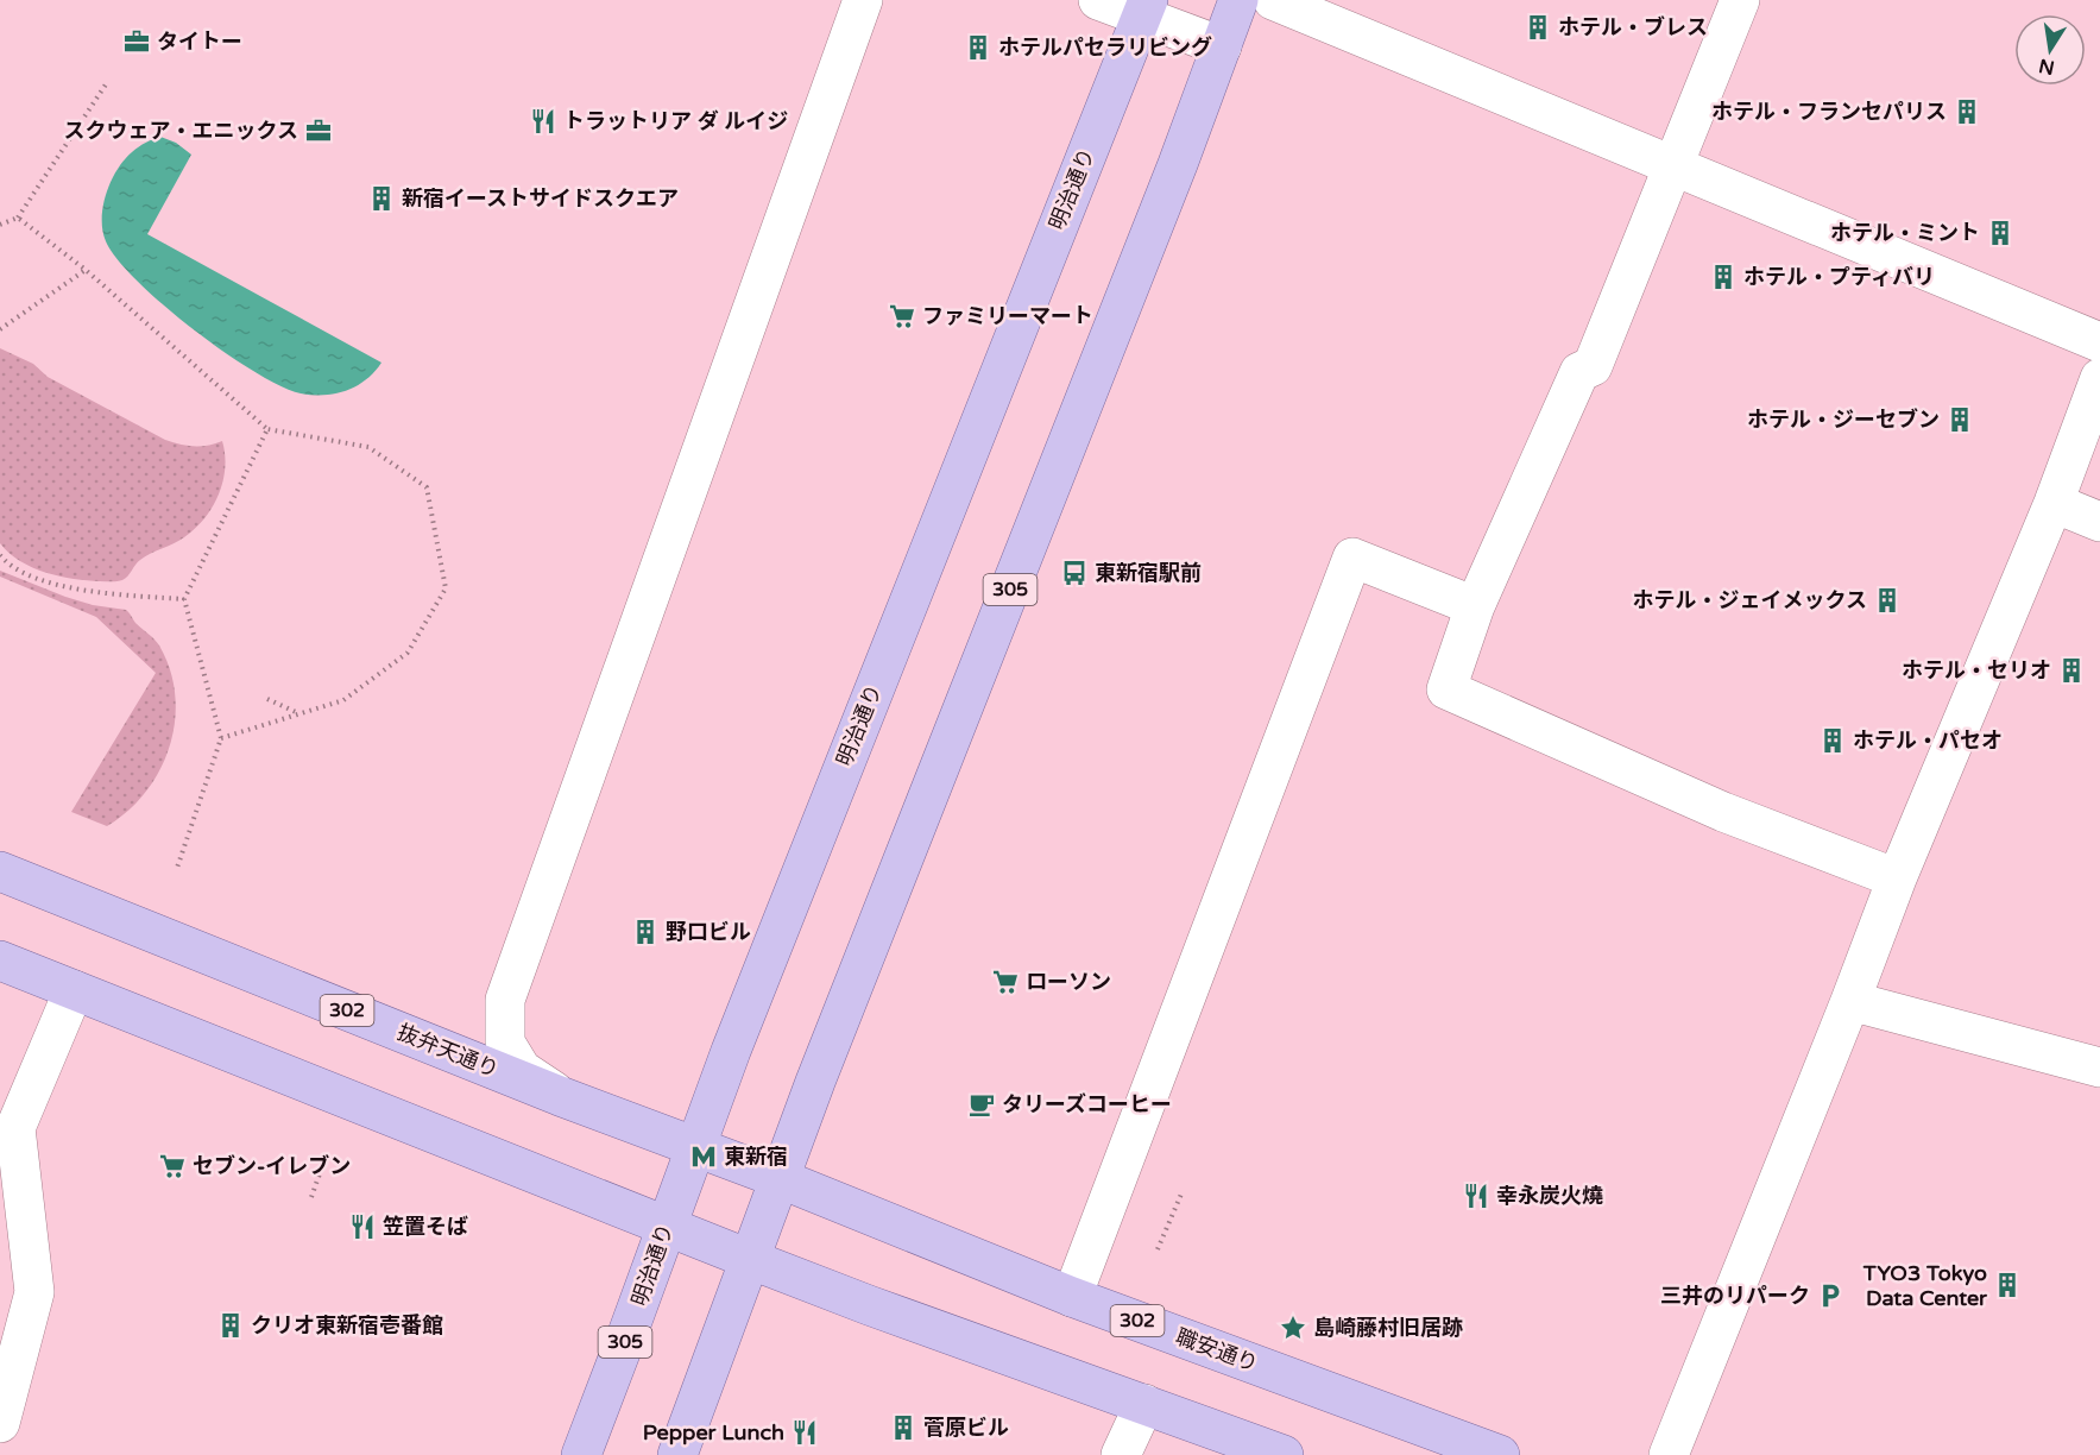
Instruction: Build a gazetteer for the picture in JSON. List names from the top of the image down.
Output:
{
  "streets": {
    "main road": [
      "明治通り",
      "305",
      "302",
      "抜弁天通り",
      "職安通り"
    ]
  },
  "crossings": [
    ["明治通り", "抜弁天通り"],
    ["305", "抜弁天通り"],
    ["305", "職安通り"],
    ["抜弁天通り", "職安通り"]
  ],
  "places": {
    "building": [
      "ホテル・ブレス",
      "ホテルパセラリビング",
      "ホテル・フランセパリス",
      "新宿イーストサイドスクエア",
      "ホテル・ミント",
      "ホテル・プティバリ",
      "ホテル・ジーセブン",
      "ホテル・ジェイメックス",
      "ホテル・セリオ",
      "ホテル・パセオ",
      "野口ビル",
      "TYO3 Tokyo Data Center",
      "クリオ東新宿壱番館",
      "菅原ビル"
    ],
    "office": ["タイトー", "スクウェア・エニックス"],
    "restaurant": [
      "トラットリア ダ ルイジ",
      "幸永炭火燒",
      "笠置そば",
      "Pepper Lunch"
    ],
    "supermarket": ["ファミリーマート", "ローソン", "セブン-イレブン"],
    "bus stop": ["東新宿駅前"],
    "cafe": ["タリーズコーヒー"],
    "metro station": ["東新宿"],
    "parking": ["三井のリパーク"],
    "place": ["島崎藤村旧居跡"]
  },
  "north": "bottom"
}
